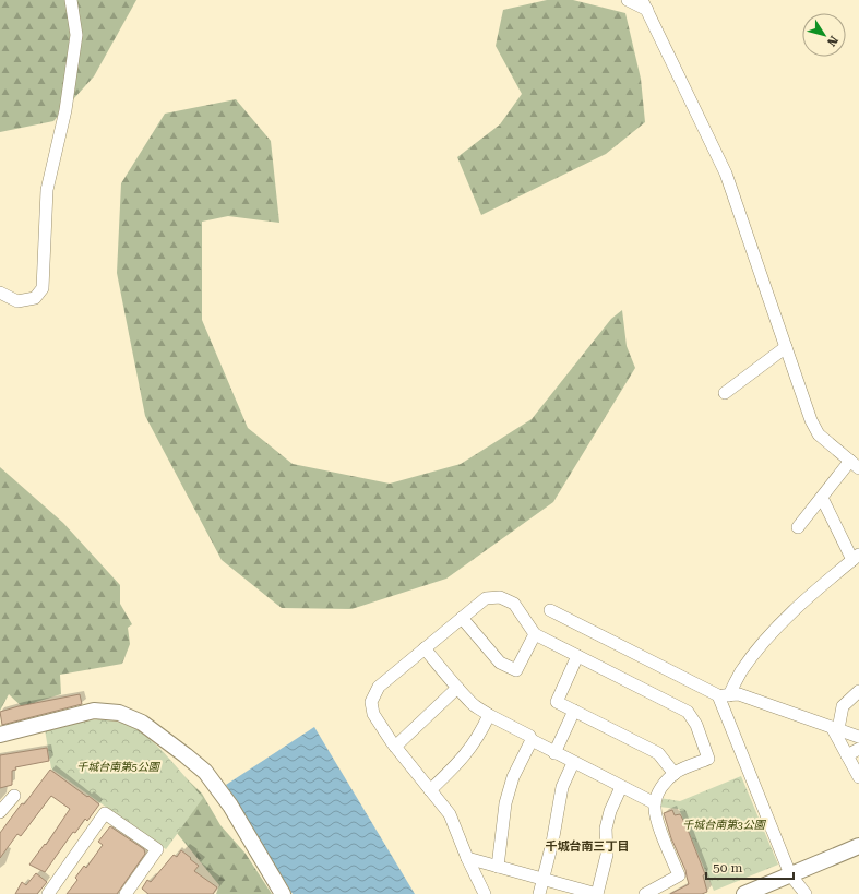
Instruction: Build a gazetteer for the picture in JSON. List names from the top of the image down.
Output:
{
  "districts": ["千城台南三丁目"],
  "parks": ["千城台南第5公園", "千城台南第3公園"],
  "scale_bar": "50 m",
  "north": "bottom right"
}
